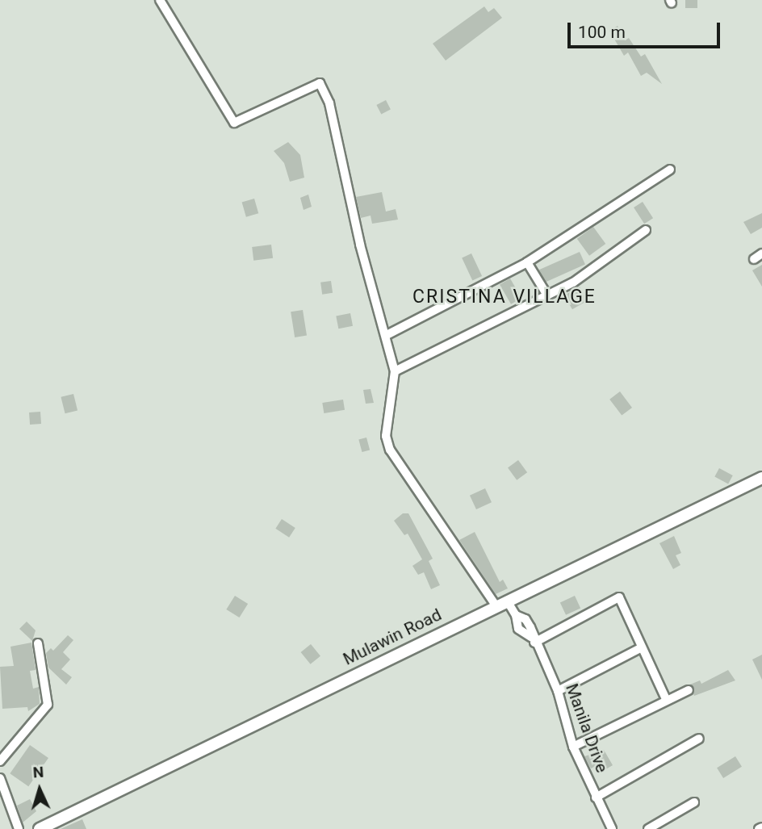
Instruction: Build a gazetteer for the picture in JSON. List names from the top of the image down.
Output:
{
  "streets": {
    "main road": ["Mulawin Road"],
    "street": ["Manila Drive"]
  },
  "crossings": [
    ["Mulawin Road", "Manila Drive"]
  ],
  "districts": ["CRISTINA VILLAGE"],
  "scale_bar": "100 m",
  "north": "top"
}
